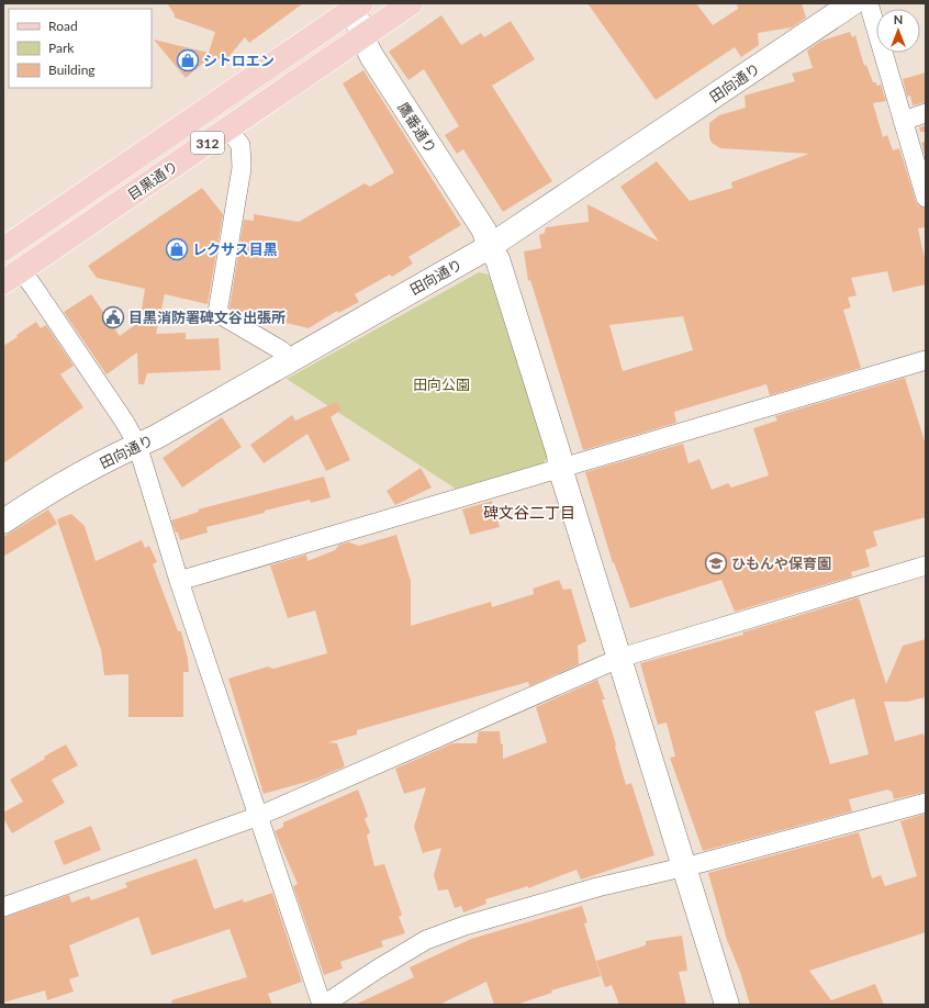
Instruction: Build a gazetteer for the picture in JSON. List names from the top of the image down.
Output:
{
  "streets": {
    "main road": ["312", "目黒通り"],
    "street": ["田向通り", "鷹番通り"]
  },
  "crossings": [
    ["田向通り", "鷹番通り"],
    ["鷹番通り", "目黒通り"]
  ],
  "districts": ["碑文谷二丁目"],
  "parks": ["田向公園"],
  "places": {
    "shop": ["シトロエン", "レクサス目黒"],
    "public building": ["目黒消防署碑文谷出張所"],
    "school or university": ["ひもんや保育園"]
  },
  "legend": ["Road", "Park", "Building"],
  "north": "top"
}
